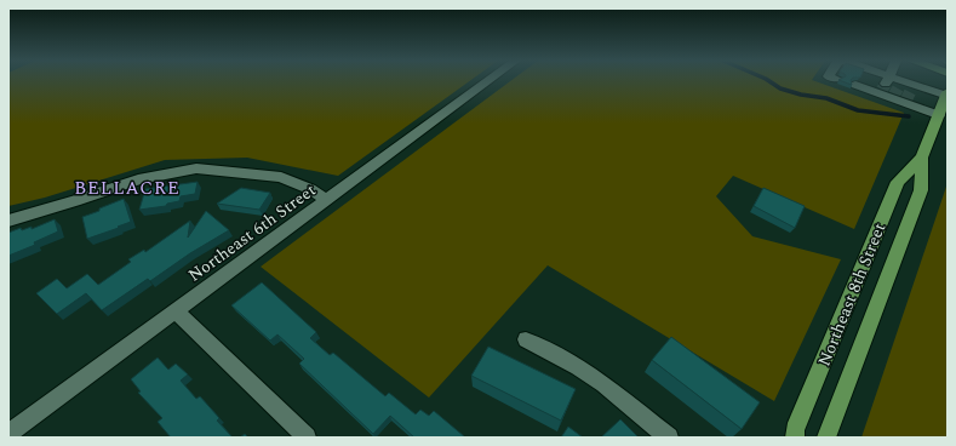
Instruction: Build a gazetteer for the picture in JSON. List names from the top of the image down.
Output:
{
  "streets": {
    "main road": ["Northeast 8th Street"],
    "street": ["Northeast 6th Street"]
  },
  "districts": ["BELLACRE"]
}
